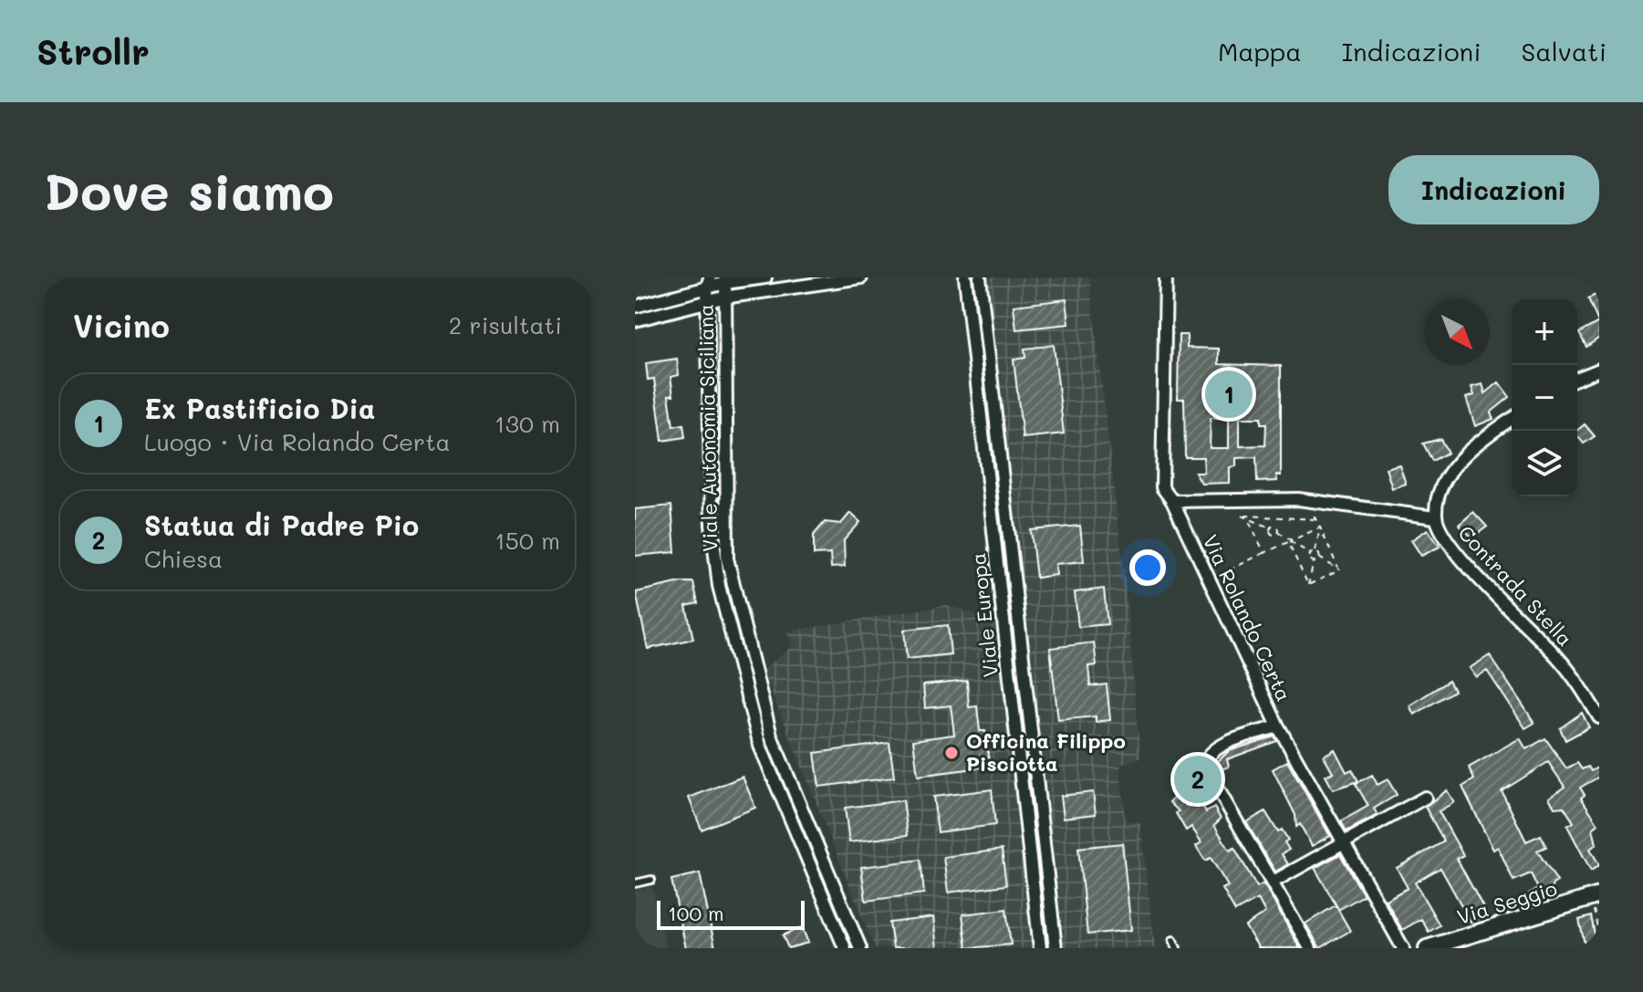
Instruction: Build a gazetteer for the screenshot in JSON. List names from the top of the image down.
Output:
{
  "streets": {
    "street": [
      "Viale Autonomia Siciliana",
      "Contrada Stella",
      "Viale Europa",
      "Via Rolando Certa",
      "Via Seggio"
    ]
  },
  "places": ["Officina Filippo Pisciotta"],
  "scale_bar": "100 m",
  "north": "bottom right",
  "page": {
    "header": "Strollr",
    "nav": ["Mappa", "Indicazioni", "Salvati"],
    "buttons": "Indicazioni",
    "title": "Dove siamo",
    "heading": ["Vicino", "2 risultati"],
    "map_buttons": ["+", "−"],
    "pins": ["1", "2"],
    "list": [
      {
        "mark": "1",
        "name": "Ex Pastificio Dia",
        "note": "Luogo · Via Rolando Certa",
        "value": "130 m"
      },
      {
        "mark": "2",
        "name": "Statua di Padre Pio",
        "note": "Chiesa",
        "value": "150 m"
      }
    ],
    "scale": "100 m"
  }
}
